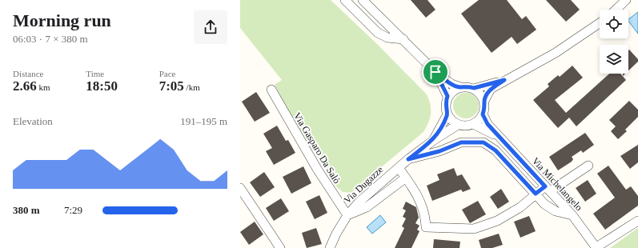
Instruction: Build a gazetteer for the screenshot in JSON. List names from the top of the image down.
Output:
{
  "streets": {
    "street": ["Via Gasparo Da Salò", "Via Michelangelo", "Via Dugazze"]
  },
  "crossings": [
    ["Via Gasparo Da Salò", "Via Dugazze"],
    ["Via Michelangelo", "Via Dugazze"]
  ],
  "page": {
    "heading": ["Morning run", "06:03 · 7 × 380 m"],
    "stats": [
      ["Distance", "2.66 km"],
      ["Time", "18:50"],
      ["Pace", "7:05 /km"]
    ],
    "chart": ["Elevation", "191–195 m"],
    "list": [
      {
        "name": "380 m",
        "note": "7:29"
      }
    ]
  }
}
